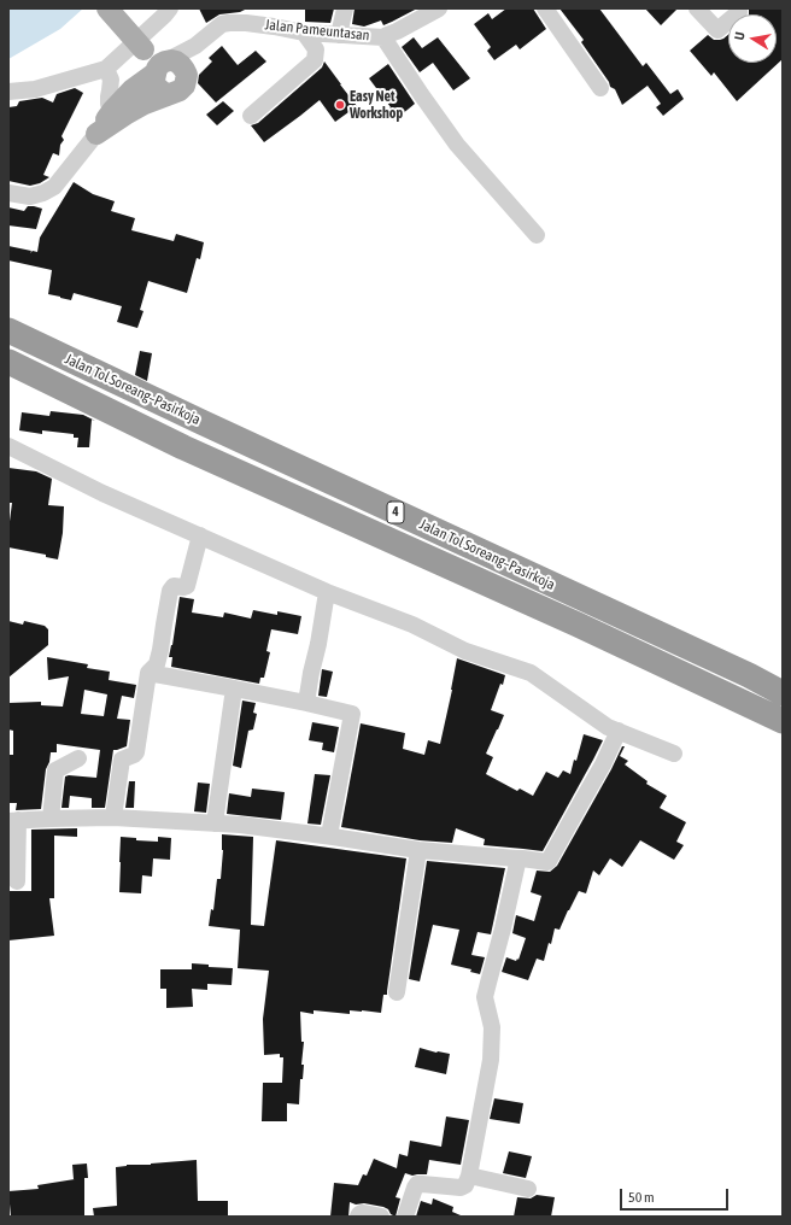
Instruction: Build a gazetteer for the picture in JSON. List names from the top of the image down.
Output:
{
  "streets": {
    "highway": ["Jalan Tol Soreang–Pasirkoja", "4"],
    "street": ["Jalan Pameuntasan"]
  },
  "places": ["Easy Net Workshop"],
  "scale_bar": "50 m",
  "north": "left"
}
